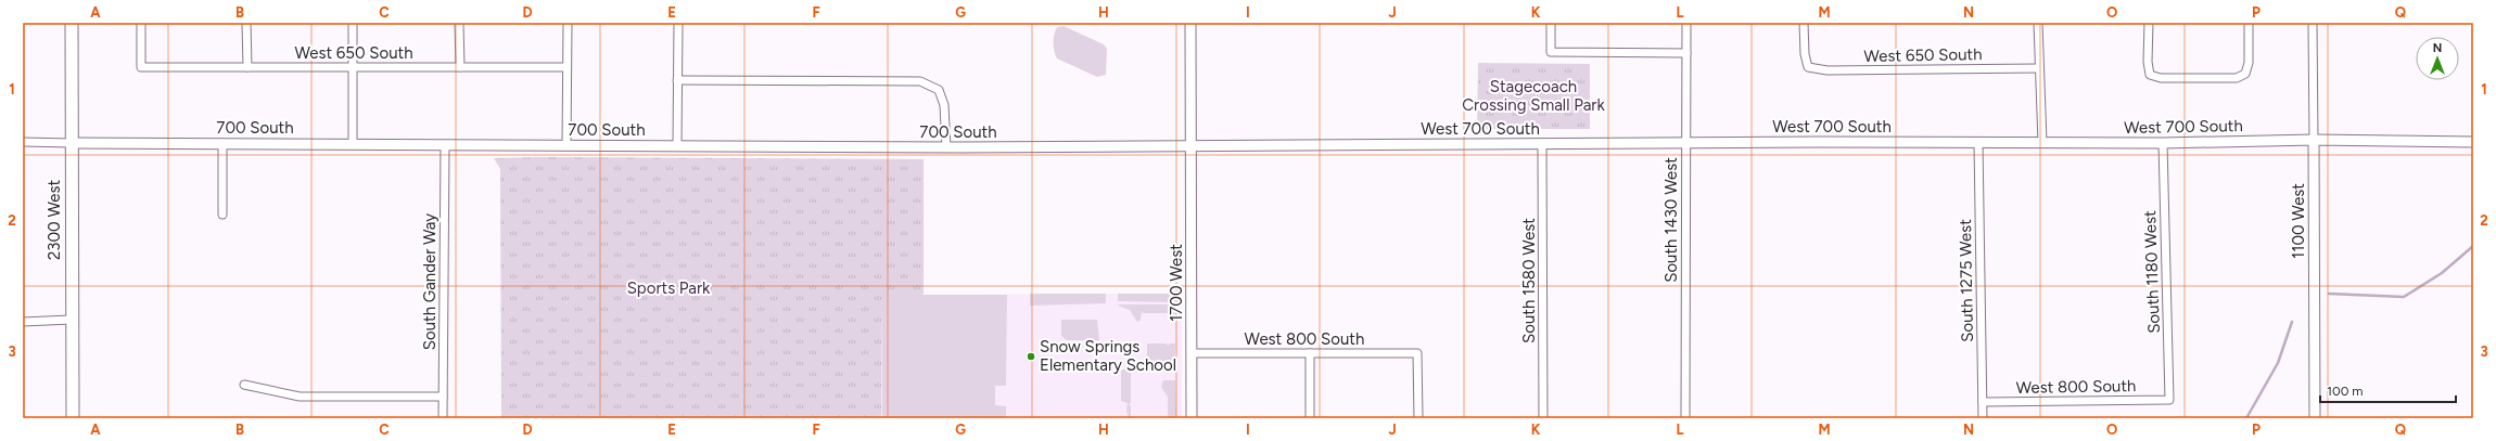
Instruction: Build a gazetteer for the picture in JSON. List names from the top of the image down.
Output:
{
  "streets": {
    "main road": ["2300 West"],
    "street": [
      "West 650 South",
      "West 700 South",
      "700 South",
      "South 1430 West",
      "1100 West",
      "South 1180 West",
      "South 1580 West",
      "South 1275 West",
      "South Gander Way",
      "1700 West",
      "West 800 South"
    ]
  },
  "crossings": [
    ["West 700 South", "700 South"],
    ["West 700 South", "South 1430 West"],
    ["West 700 South", "1100 West"],
    ["West 700 South", "South 1180 West"],
    ["West 700 South", "South 1580 West"],
    ["West 700 South", "South 1275 West"],
    ["West 700 South", "1700 West"],
    ["700 South", "2300 West"],
    ["700 South", "South Gander Way"],
    ["700 South", "1700 West"],
    ["South 1180 West", "West 800 South"],
    ["South 1275 West", "West 800 South"],
    ["1700 West", "West 800 South"]
  ],
  "parks": ["Stagecoach Crossing Small Park", "Sports Park"],
  "places": ["Snow Springs Elementary School"],
  "scale_bar": "100 m",
  "north": "top",
  "grid": {
    "columns": [
      "A",
      "B",
      "C",
      "D",
      "E",
      "F",
      "G",
      "H",
      "I",
      "J",
      "K",
      "L",
      "M",
      "N",
      "O",
      "P",
      "Q"
    ],
    "rows": ["1", "2", "3"]
  }
}
